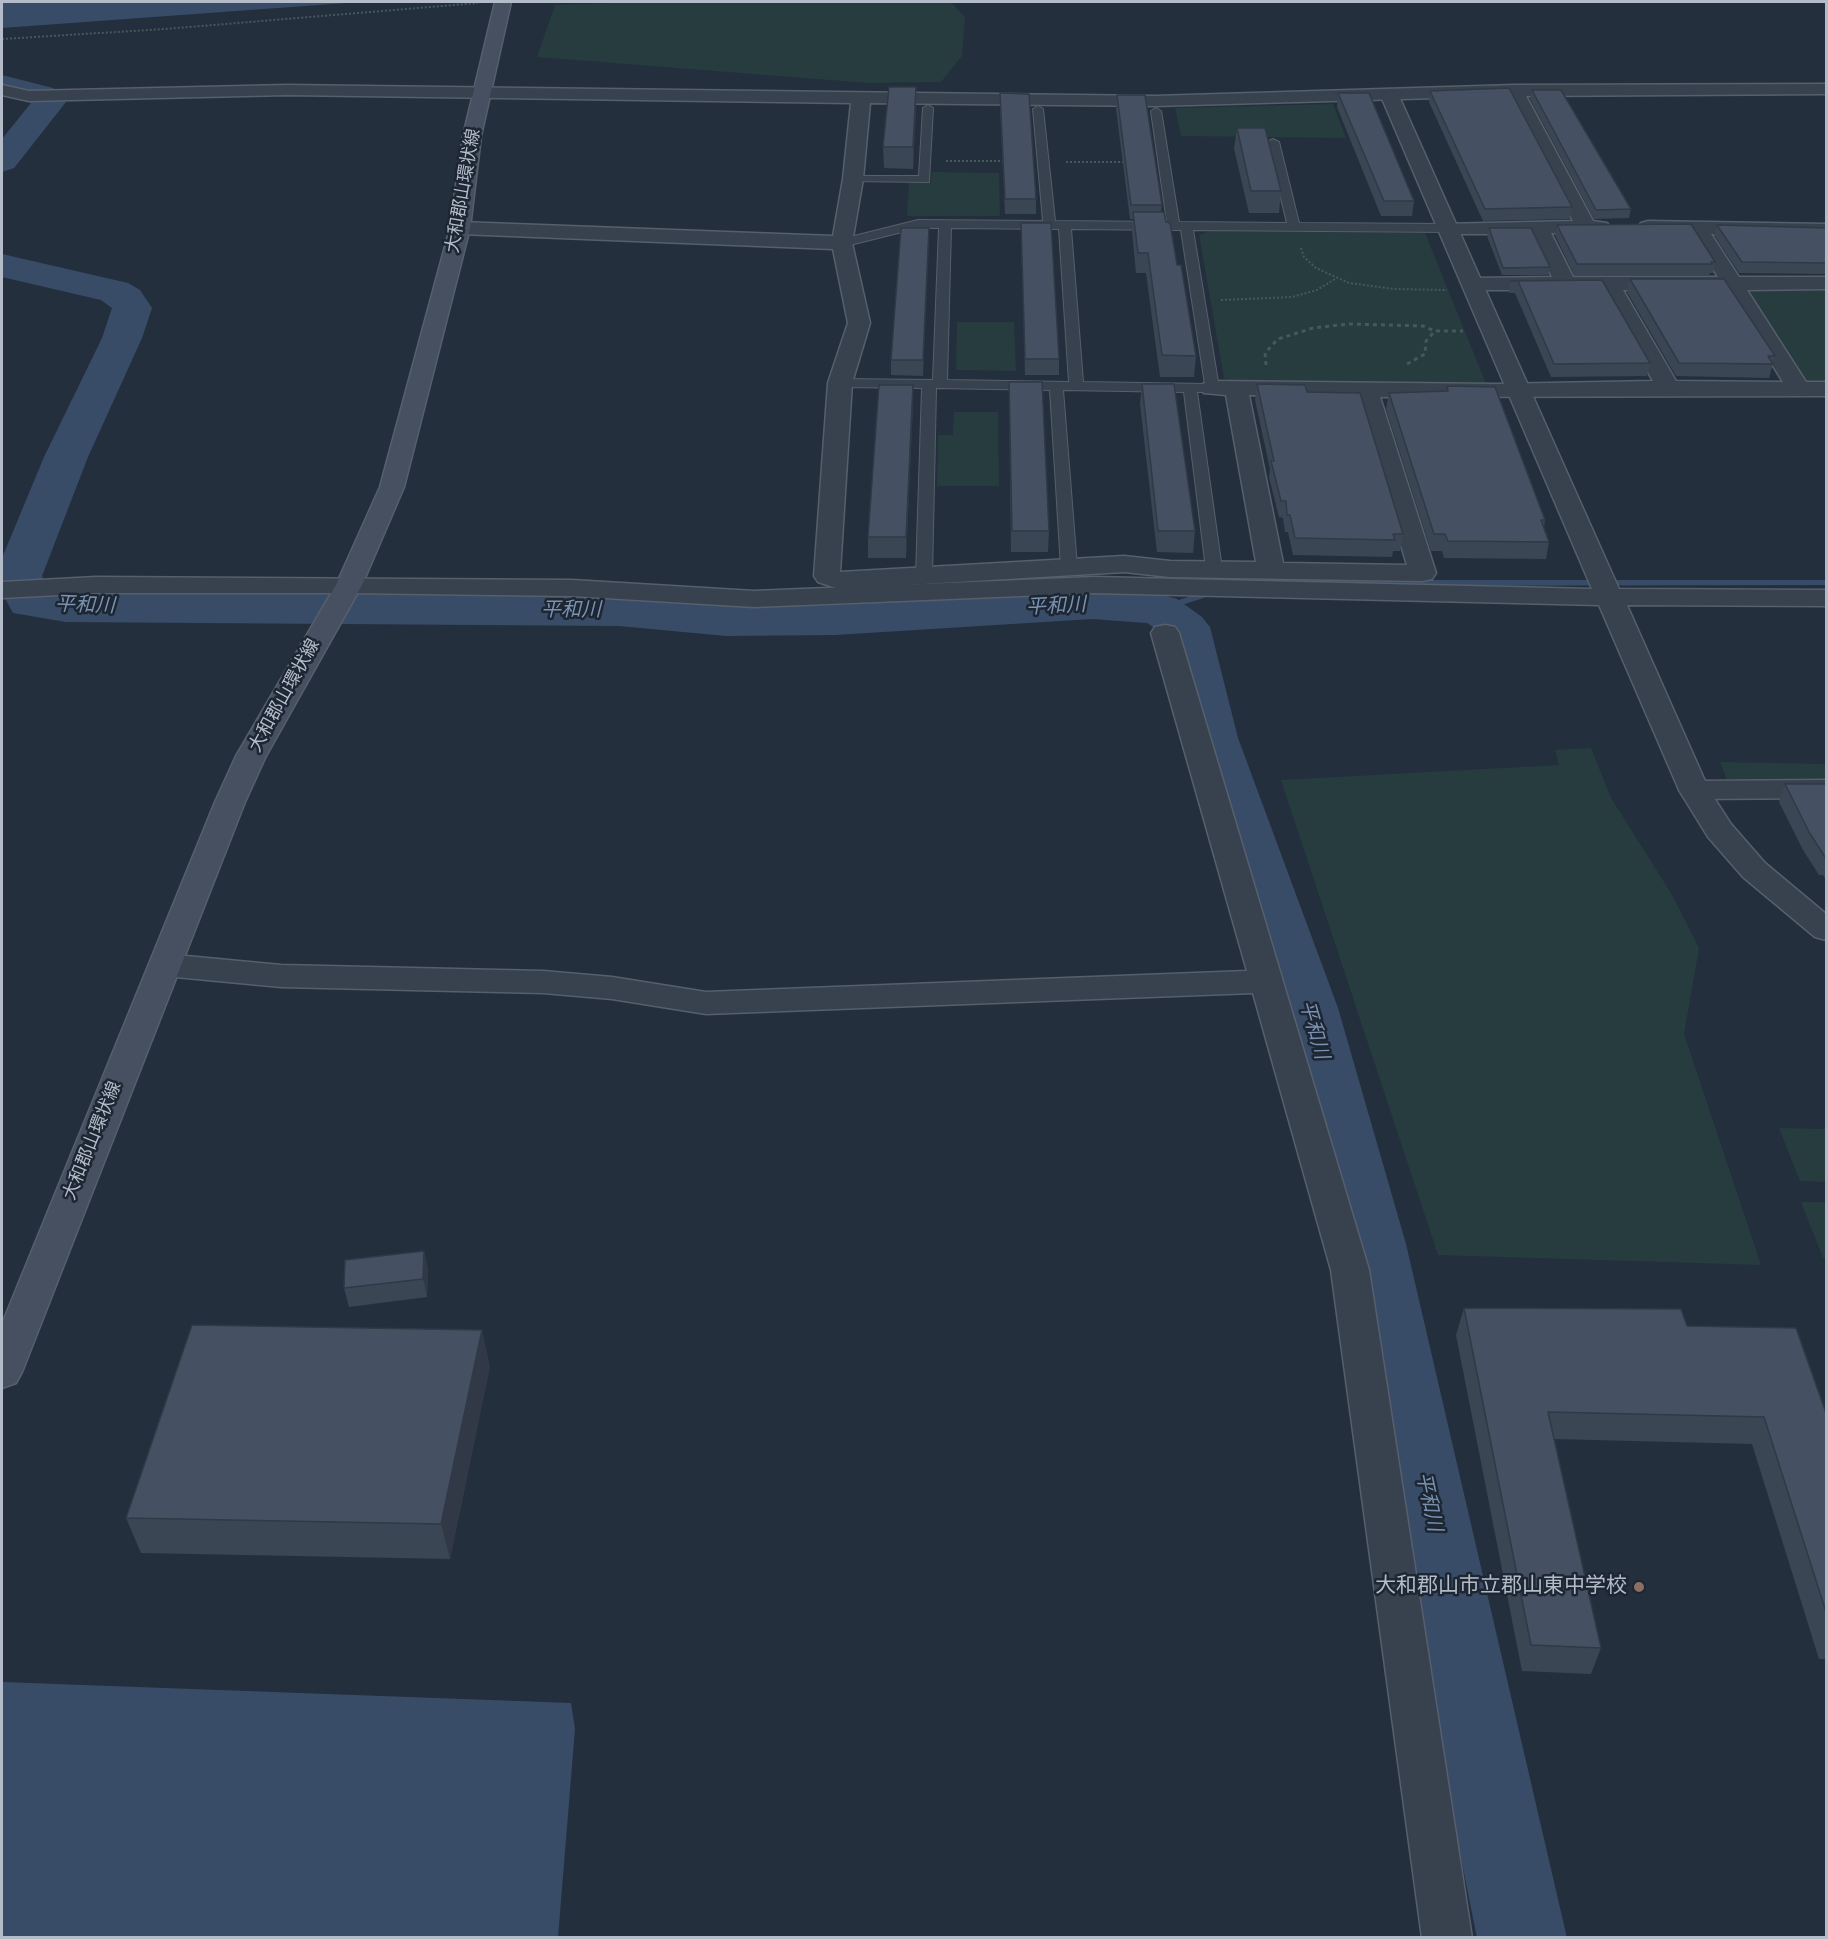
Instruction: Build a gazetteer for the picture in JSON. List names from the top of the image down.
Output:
{
  "streets": {
    "main road": ["大和郡山環状線"]
  },
  "water": ["平和川"],
  "places": ["大和郡山市立郡山東中学校"]
}
